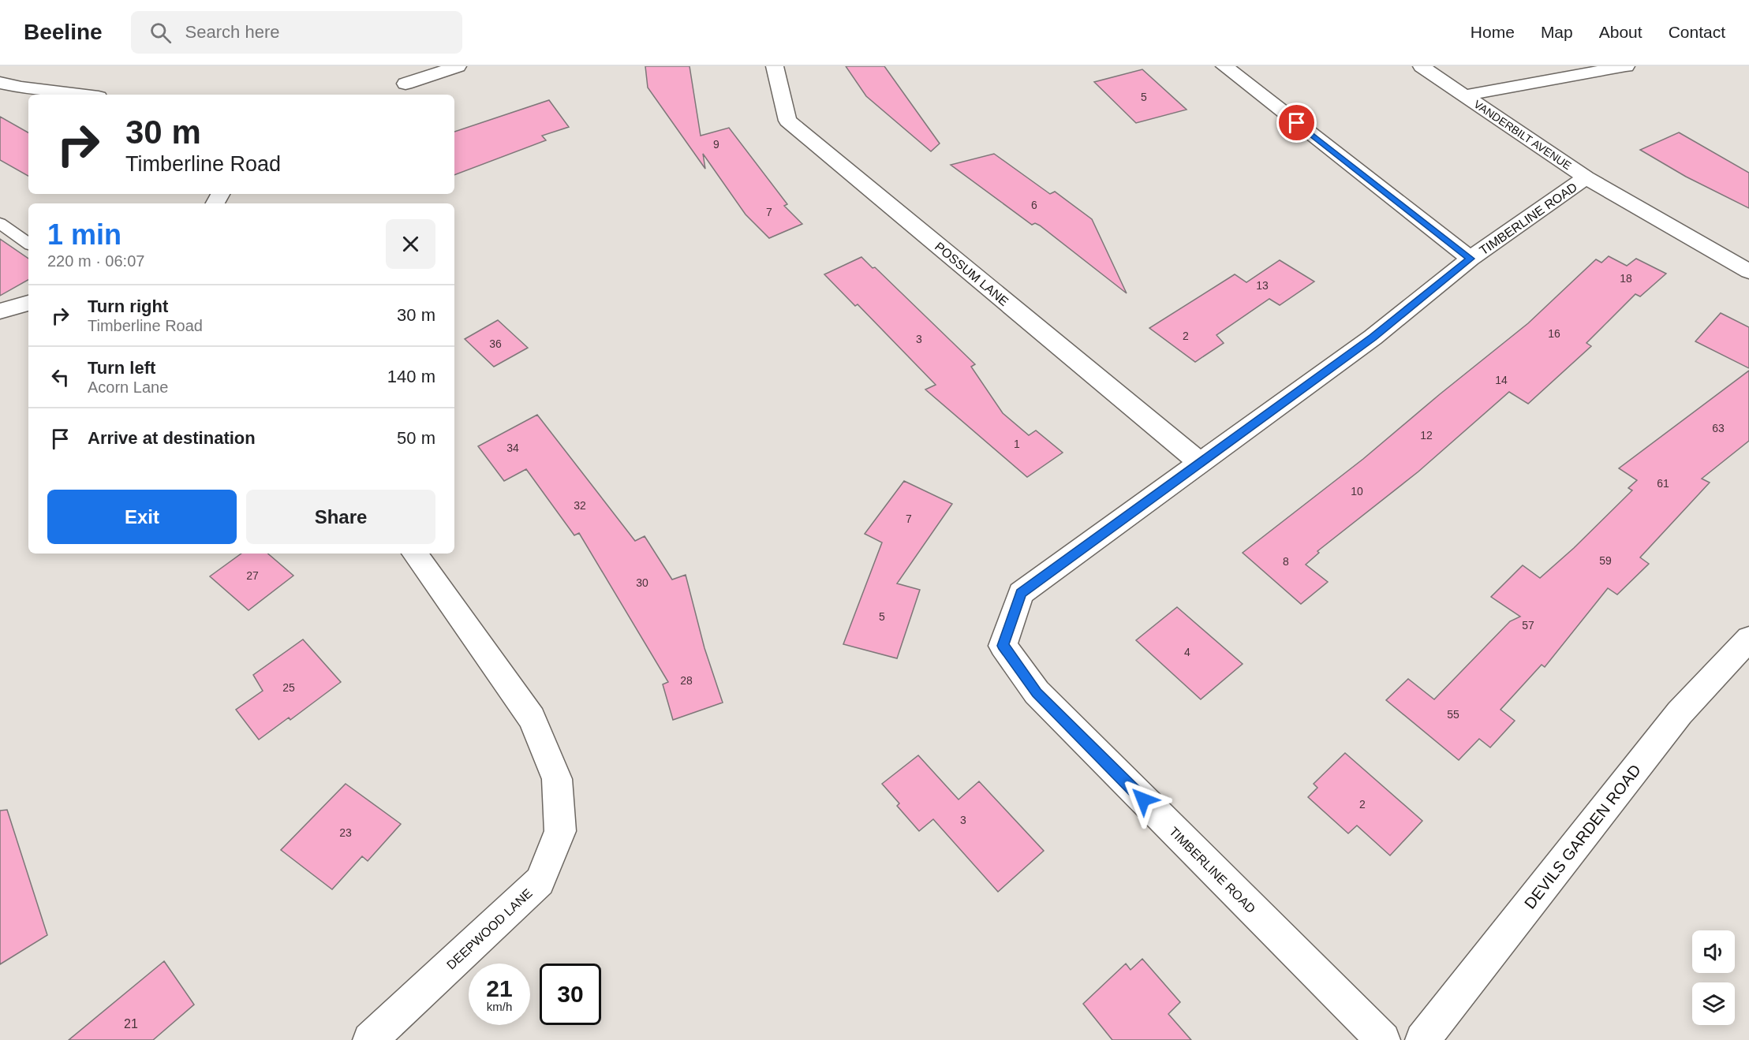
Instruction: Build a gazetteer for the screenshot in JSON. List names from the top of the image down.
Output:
{
  "streets": {
    "street": [
      "VANDERBILT AVENUE",
      "TIMBERLINE ROAD",
      "POSSUM LANE",
      "DEVILS GARDEN ROAD",
      "DEEPWOOD LANE"
    ]
  },
  "crossings": [
    ["VANDERBILT AVENUE", "TIMBERLINE ROAD"],
    ["TIMBERLINE ROAD", "POSSUM LANE"]
  ],
  "house_numbers": [
    "5",
    "9",
    "6",
    "7",
    "18",
    "13",
    "16",
    "2",
    "3",
    "36",
    "14",
    "63",
    "12",
    "1",
    "34",
    "61",
    "10",
    "32",
    "7",
    "59",
    "8",
    "27",
    "30",
    "5",
    "57",
    "4",
    "28",
    "25",
    "55",
    "2",
    "3",
    "23",
    "21"
  ],
  "page": {
    "header": "Beeline",
    "search": "Search here",
    "nav": [
      "Home",
      "Map",
      "About",
      "Contact"
    ],
    "turn": ["30 m", "Timberline Road"],
    "heading": ["1 min", "220 m · 06:07"],
    "list": [
      {
        "name": "Turn right",
        "note": "Timberline Road",
        "value": "30 m"
      },
      {
        "name": "Turn left",
        "note": "Acorn Lane",
        "value": "140 m"
      },
      {
        "name": "Arrive at destination",
        "value": "50 m"
      }
    ],
    "buttons": ["Exit", "Share"],
    "speed": "21 km/h",
    "limit": "30"
  }
}
